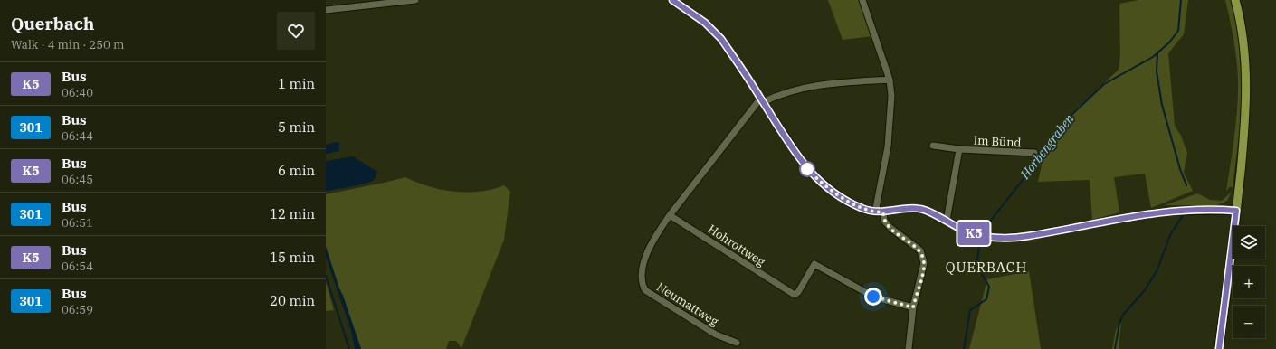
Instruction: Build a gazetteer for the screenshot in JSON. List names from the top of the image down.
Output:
{
  "streets": {
    "street": ["Im Bünd", "Hohrottweg", "Neumattweg"]
  },
  "crossings": [
    ["Hohrottweg", "Neumattweg"]
  ],
  "districts": ["QUERBACH"],
  "water": ["Horbengraben"],
  "lines": ["bus line K5"],
  "page": {
    "heading": ["Querbach", "Walk · 4 min · 250 m"],
    "on_map": "K5",
    "list": [
      {
        "mark": "K5",
        "name": "Bus",
        "note": "06:40",
        "value": "1 min"
      },
      {
        "mark": "301",
        "name": "Bus",
        "note": "06:44",
        "value": "5 min"
      },
      {
        "mark": "K5",
        "name": "Bus",
        "note": "06:45",
        "value": "6 min"
      },
      {
        "mark": "301",
        "name": "Bus",
        "note": "06:51",
        "value": "12 min"
      },
      {
        "mark": "K5",
        "name": "Bus",
        "note": "06:54",
        "value": "15 min"
      },
      {
        "mark": "301",
        "name": "Bus",
        "note": "06:59",
        "value": "20 min"
      }
    ],
    "map_buttons": ["+", "−"]
  }
}
